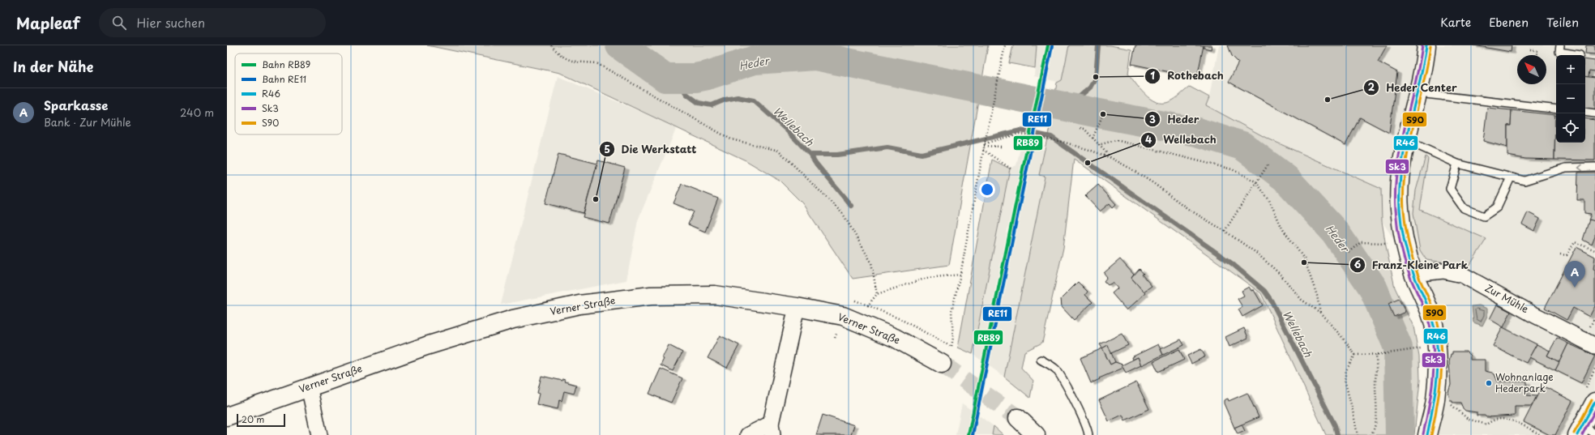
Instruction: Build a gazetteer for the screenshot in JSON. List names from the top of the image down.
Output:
{
  "streets": {
    "main road": ["Verner Straße"],
    "street": ["Zur Mühle"]
  },
  "water": ["Heder", "Wellebach"],
  "places": [
    "Rothebach",
    "Heder Center",
    "Heder",
    "Wellebach",
    "Die Werkstatt",
    "Franz-Kleine Park",
    "Wohnanlage Hederpark"
  ],
  "lines": [
    "rail line RB89",
    "transit line R46",
    "transit line Sk3",
    "rail line RE11",
    "transit line S90"
  ],
  "legend": [
    "Bahn RB89",
    "Bahn RE11",
    "R46",
    "Sk3",
    "S90"
  ],
  "scale_bar": "20 m",
  "north": "top left",
  "page": {
    "header": "Mapleaf",
    "search": "Hier suchen",
    "nav": ["Karte", "Ebenen", "Teilen"],
    "heading": "In der Nähe",
    "map_buttons": ["+", "−"],
    "list": [
      {
        "mark": "A",
        "name": "Sparkasse",
        "note": "Bank · Zur Mühle",
        "value": "240 m"
      }
    ],
    "pins": "A",
    "scale": "20 m"
  }
}
